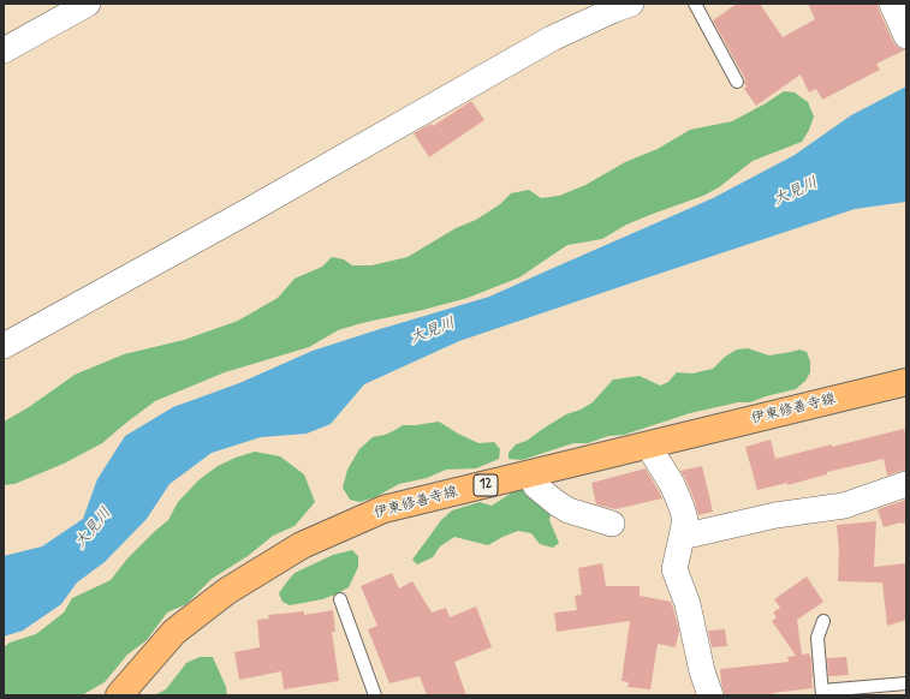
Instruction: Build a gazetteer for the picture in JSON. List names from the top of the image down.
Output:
{
  "streets": {
    "main road": ["伊東修善寺線", "12"]
  },
  "water": ["大見川"]
}
